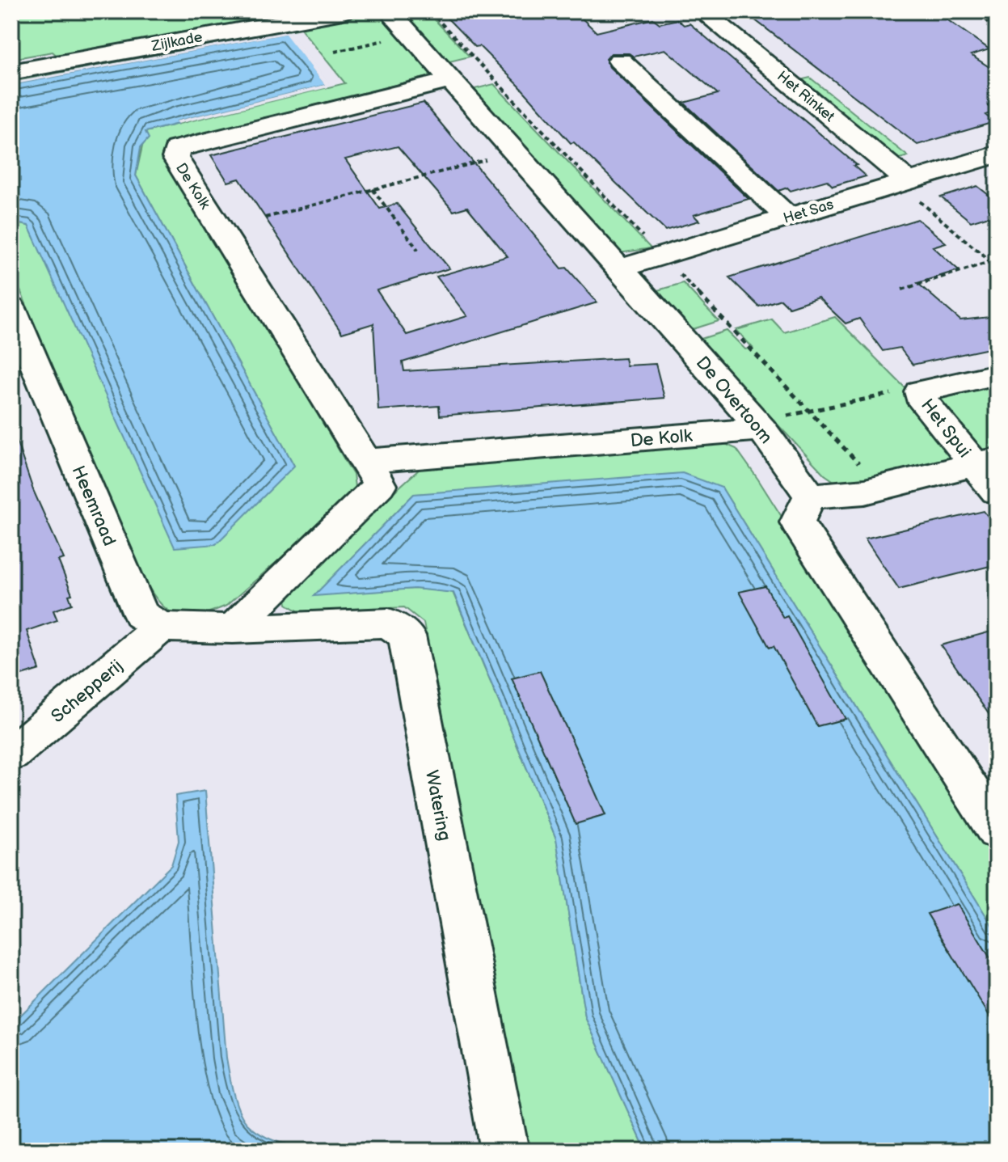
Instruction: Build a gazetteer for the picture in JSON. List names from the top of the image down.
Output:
{
  "streets": {
    "street": [
      "Zijlkade",
      "Het Rinket",
      "De Kolk",
      "Het Sas",
      "De Overtoom",
      "Het Spui",
      "Heemraad",
      "Schepperij",
      "Watering"
    ]
  },
  "crossings": [
    ["Het Rinket", "Het Sas"],
    ["De Kolk", "De Overtoom"],
    ["De Kolk", "Watering"],
    ["Het Sas", "De Overtoom"],
    ["De Overtoom", "Het Spui"],
    ["Heemraad", "Schepperij"]
  ]
}
